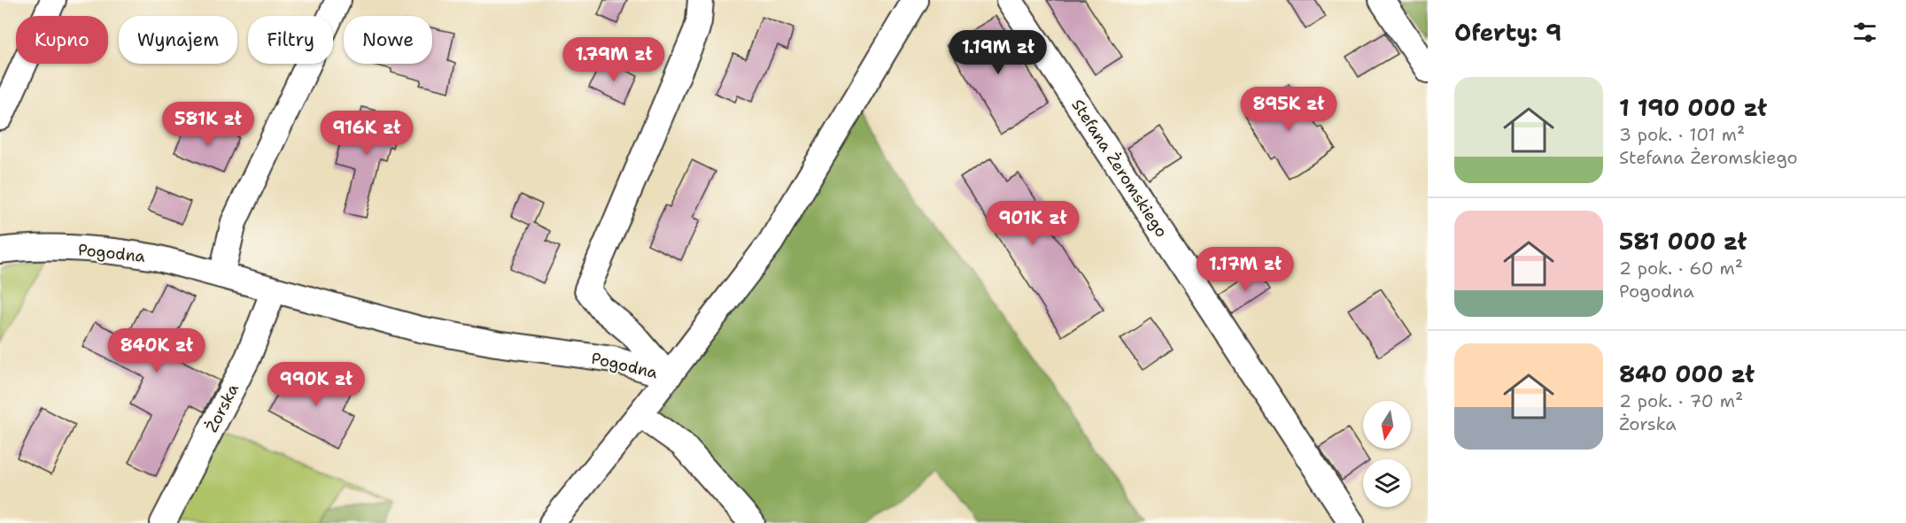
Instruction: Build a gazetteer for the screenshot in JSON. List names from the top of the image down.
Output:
{
  "streets": {
    "street": ["Stefana Żeromskiego", "Pogodna", "Żorska"]
  },
  "crossings": [
    ["Pogodna", "Żorska"]
  ],
  "north": "bottom",
  "page": {
    "heading": "Oferty: 9",
    "chip": [
      "Kupno",
      "Wynajem",
      "Filtry",
      "Nowe"
    ],
    "price": [
      "1.19M zł",
      "1.79M zł",
      "895K zł",
      "581K zł",
      "916K zł",
      "901K zł",
      "1.17M zł",
      "840K zł",
      "990K zł"
    ],
    "list": [
      {
        "name": "1 190 000 zł",
        "note": "3 pok. · 101 m² · Stefana Żeromskiego"
      },
      {
        "name": "581 000 zł",
        "note": "2 pok. · 60 m² · Pogodna"
      },
      {
        "name": "840 000 zł",
        "note": "2 pok. · 70 m² · Żorska"
      }
    ]
  }
}
